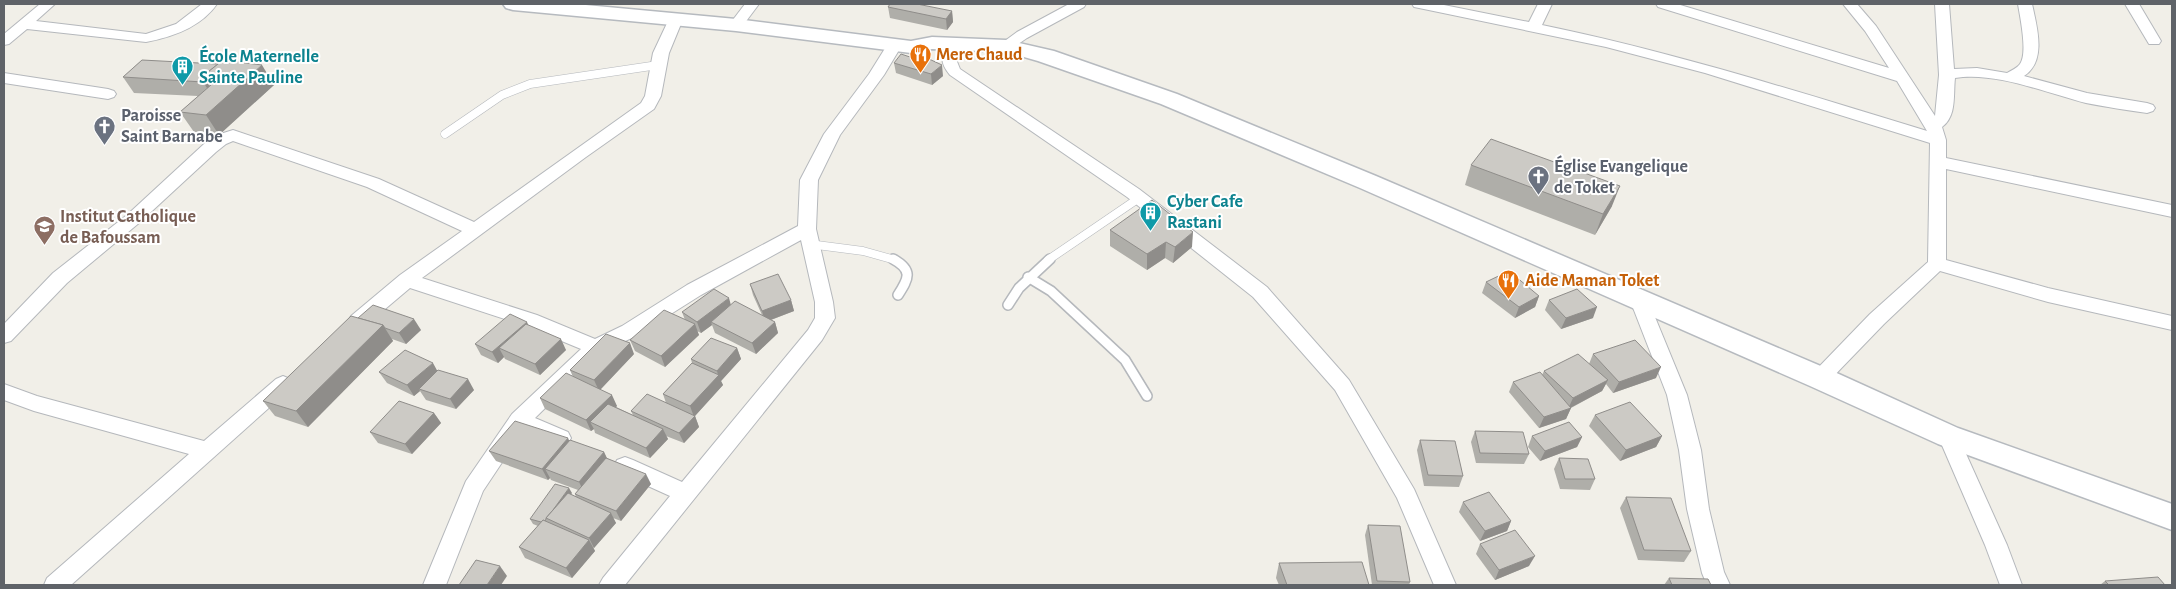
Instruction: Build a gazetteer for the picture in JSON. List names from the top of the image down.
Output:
{
  "places": {
    "restaurant": ["Mere Chaud", "Aide Maman Toket"],
    "building": ["École Maternelle Sainte Pauline", "Cyber Cafe Rastani"],
    "church": ["Paroisse Saint Barnabe", "Église Evangelique de Toket"],
    "school or university": ["Institut Catholique de Bafoussam"]
  }
}
